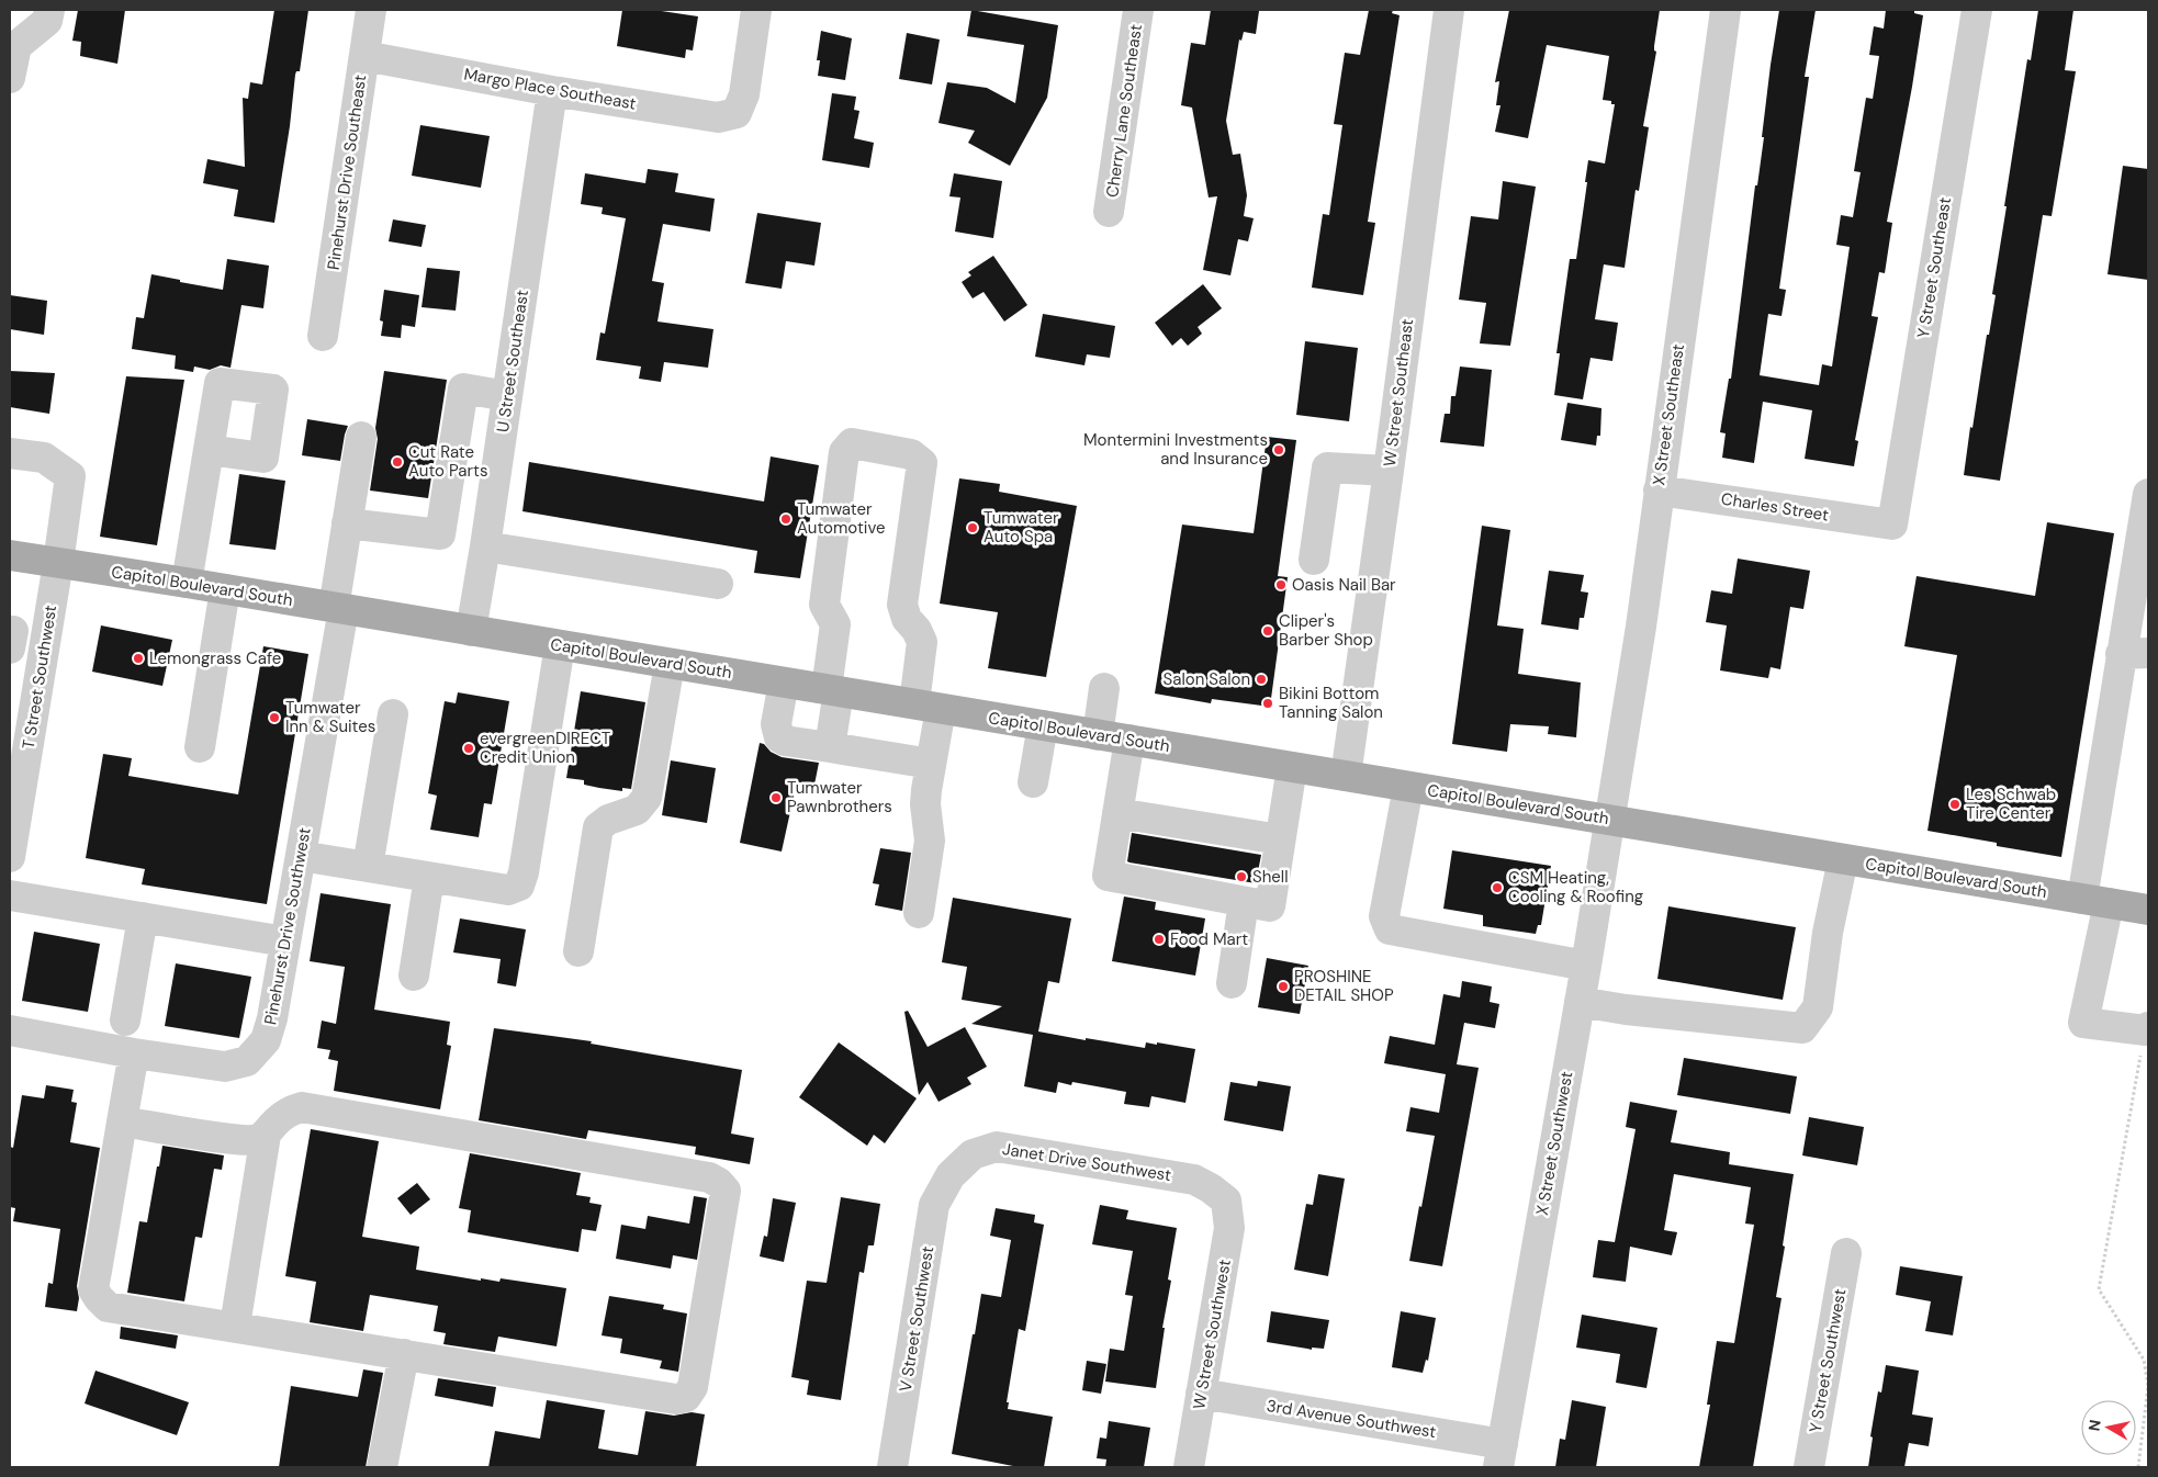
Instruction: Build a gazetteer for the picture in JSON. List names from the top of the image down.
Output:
{
  "streets": {
    "main road": ["Capitol Boulevard South"],
    "street": [
      "Margo Place Southeast",
      "Cherry Lane Southeast",
      "Pinehurst Drive Southeast",
      "Y Street Southeast",
      "U Street Southeast",
      "W Street Southeast",
      "X Street Southeast",
      "Charles Street",
      "T Street Southwest",
      "Pinehurst Drive Southwest",
      "X Street Southwest",
      "Janet Drive Southwest",
      "V Street Southwest",
      "W Street Southwest",
      "Y Street Southwest",
      "3rd Avenue Southwest"
    ]
  },
  "crossings": [
    ["Margo Place Southeast", "Pinehurst Drive Southeast"],
    ["Margo Place Southeast", "U Street Southeast"],
    ["Y Street Southeast", "Charles Street"],
    ["U Street Southeast", "Capitol Boulevard South"],
    ["W Street Southeast", "Capitol Boulevard South"],
    ["X Street Southeast", "Charles Street"],
    ["X Street Southeast", "Capitol Boulevard South"],
    ["X Street Southeast", "X Street Southwest"],
    ["Capitol Boulevard South", "T Street Southwest"],
    ["Capitol Boulevard South", "Pinehurst Drive Southwest"],
    ["Capitol Boulevard South", "X Street Southwest"],
    ["X Street Southwest", "3rd Avenue Southwest"],
    ["Janet Drive Southwest", "V Street Southwest"],
    ["Janet Drive Southwest", "W Street Southwest"],
    ["W Street Southwest", "3rd Avenue Southwest"]
  ],
  "places": [
    "Montermini Investments and Insurance",
    "Cut Rate Auto Parts",
    "Tumwater Automotive",
    "Tumwater Auto Spa",
    "Oasis Nail Bar",
    "Cliper's Barber Shop",
    "Lemongrass Cafe",
    "Salon Salon",
    "Bikini Bottom Tanning Salon",
    "Tumwater Inn & Suites",
    "evergreenDIRECT Credit Union",
    "Tumwater Pawnbrothers",
    "Les Schwab Tire Center",
    "Shell",
    "CSM Heating, Cooling & Roofing",
    "Food Mart",
    "PROSHINE DETAIL SHOP"
  ],
  "north": "left"
}
